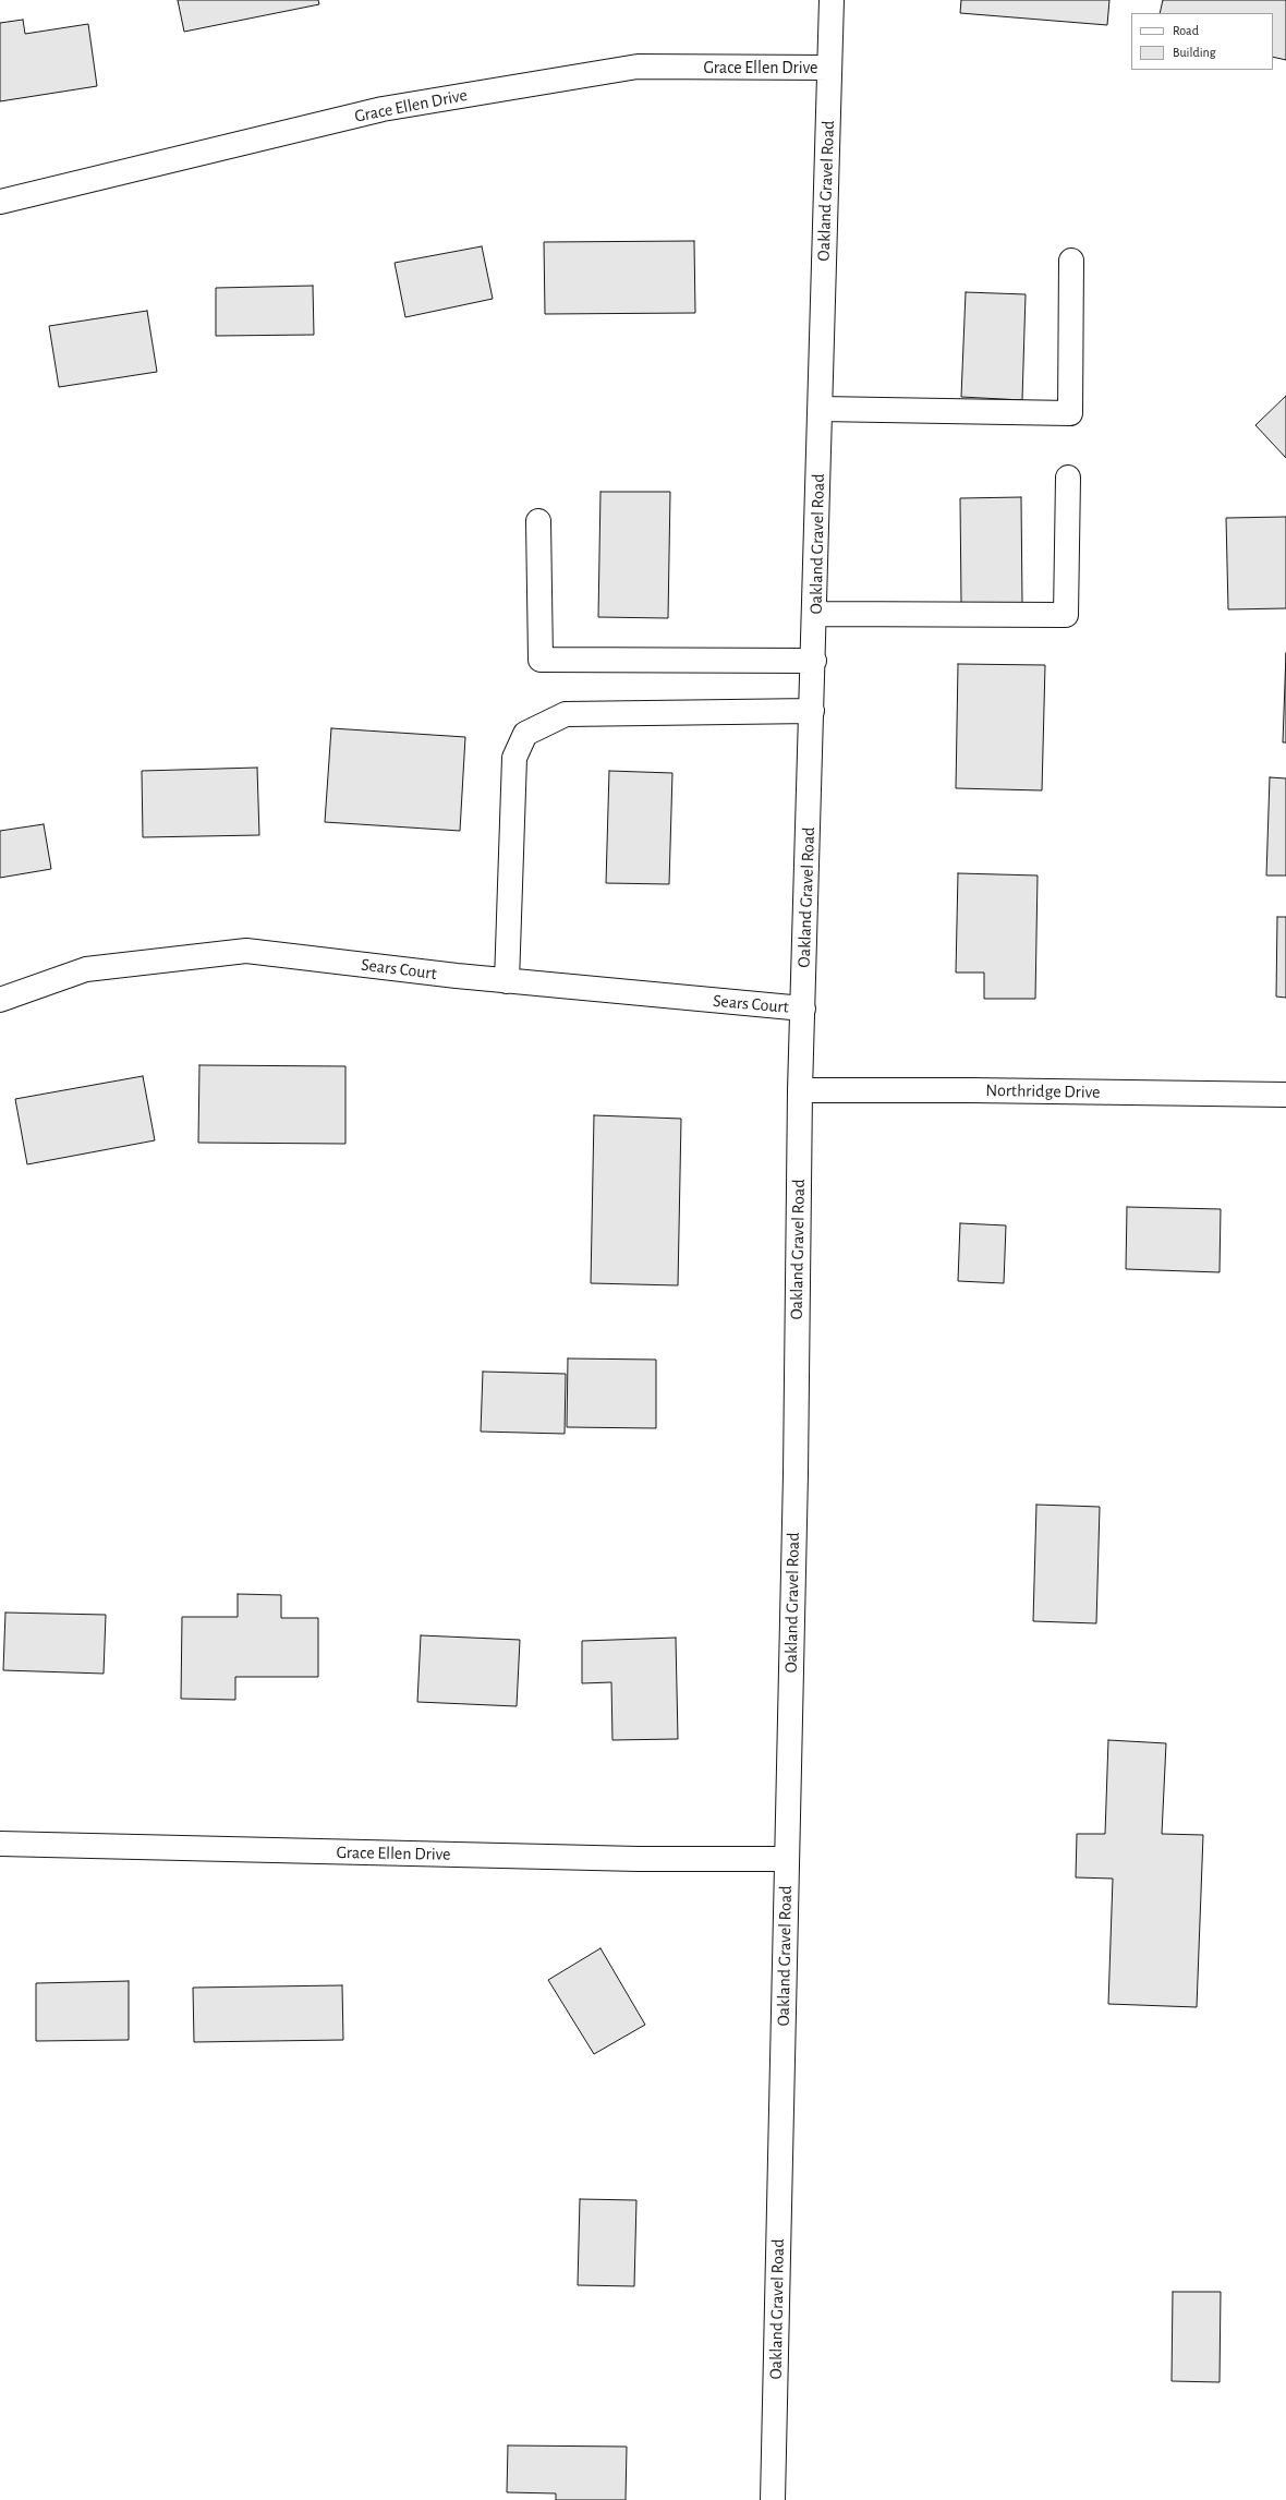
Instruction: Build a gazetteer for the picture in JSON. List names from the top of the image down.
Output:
{
  "streets": {
    "street": [
      "Grace Ellen Drive",
      "Oakland Gravel Road",
      "Sears Court",
      "Northridge Drive"
    ]
  },
  "crossings": [
    ["Grace Ellen Drive", "Oakland Gravel Road"],
    ["Oakland Gravel Road", "Sears Court"],
    ["Oakland Gravel Road", "Northridge Drive"]
  ],
  "legend": ["Road", "Building"]
}
